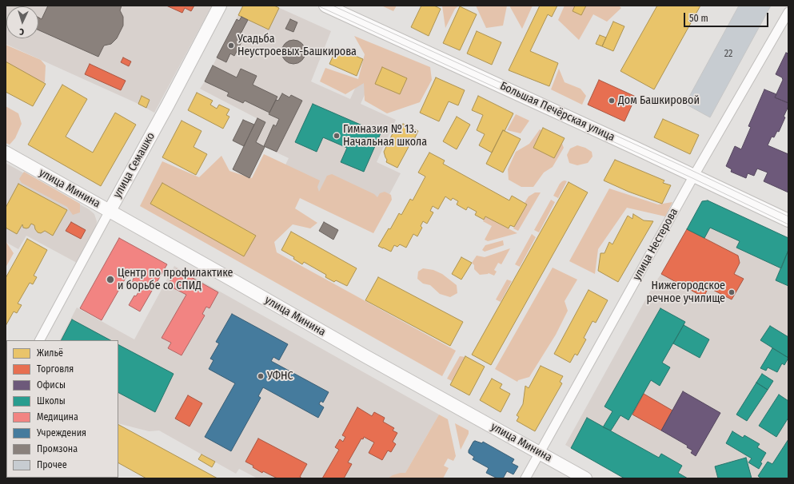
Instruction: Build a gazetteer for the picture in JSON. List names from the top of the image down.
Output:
{
  "streets": {
    "street": [
      "Большая Печёрская улица",
      "улица Семашко",
      "улица Минина",
      "улица Нестерова"
    ]
  },
  "crossings": [
    ["Большая Печёрская улица", "улица Нестерова"],
    ["улица Семашко", "улица Минина"],
    ["улица Минина", "улица Нестерова"]
  ],
  "places": [
    "Усадьба Неустроевых-Башкирова",
    "Дом Башкировой",
    "Гимназия № 13. Начальная школа",
    "Центр по профилактике и борьбе со СПИД",
    "Нижегородское речное училище",
    "УФНС"
  ],
  "house_numbers": ["22"],
  "legend": [
    "Жильё",
    "Торговля",
    "Офисы",
    "Школы",
    "Медицина",
    "Учреждения",
    "Промзона",
    "Прочее"
  ],
  "scale_bar": "50 m",
  "north": "bottom"
}
